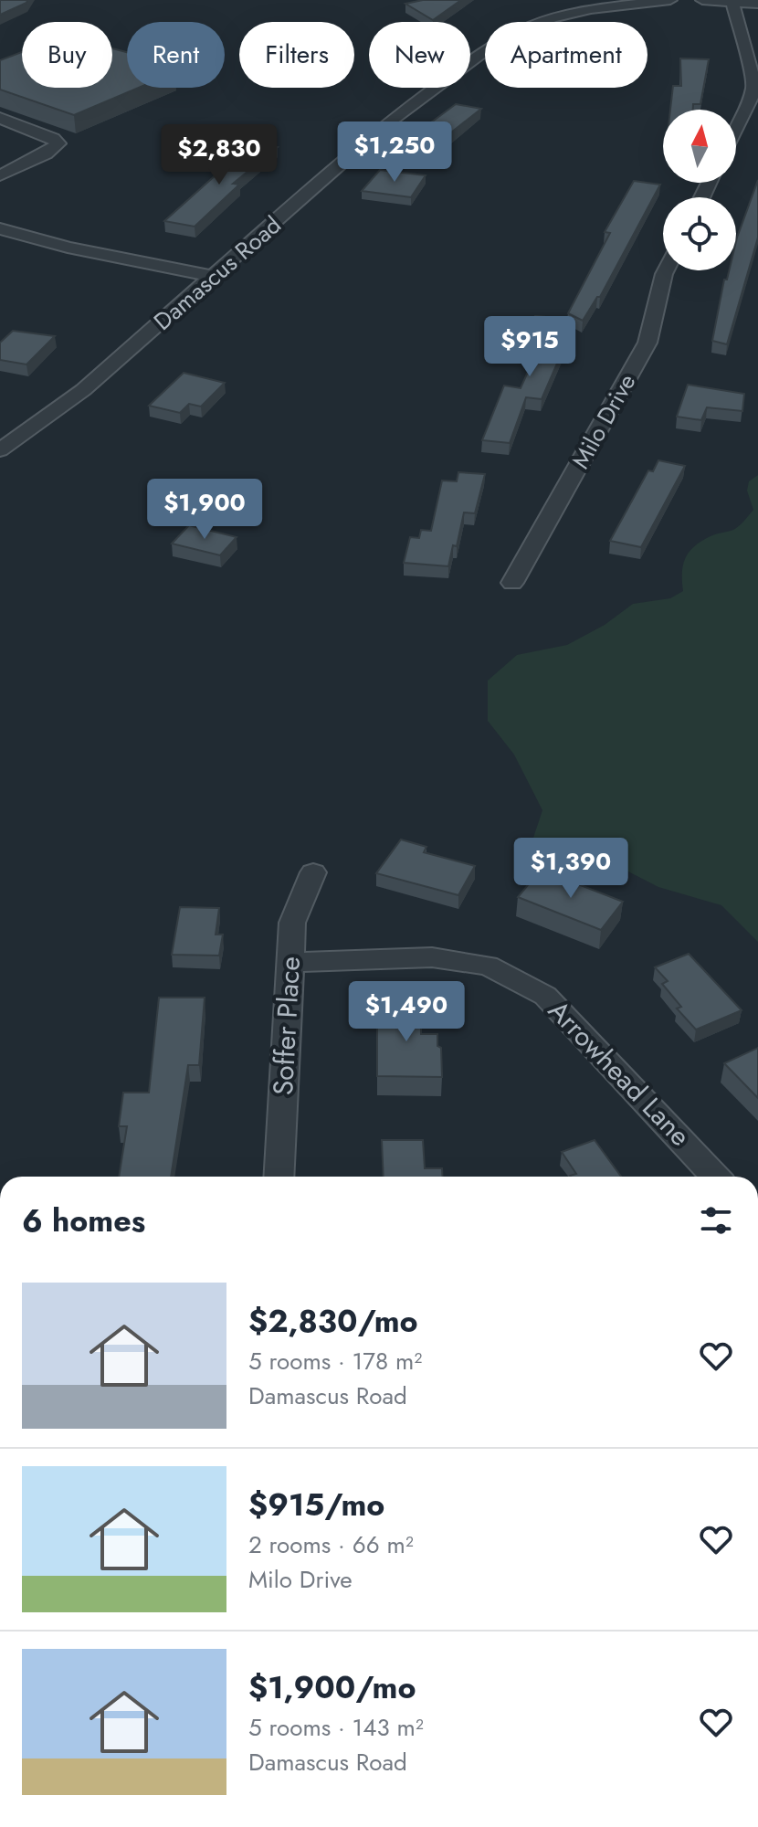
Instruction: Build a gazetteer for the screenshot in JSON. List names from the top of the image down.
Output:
{
  "streets": {
    "street": [
      "Damascus Road",
      "Milo Drive",
      "Soffer Place",
      "Arrowhead Lane"
    ]
  },
  "crossings": [
    ["Soffer Place", "Arrowhead Lane"]
  ],
  "north": "top",
  "page": {
    "chip": [
      "Buy",
      "Rent",
      "Filters",
      "New",
      "Apartment"
    ],
    "price": [
      "$1,250",
      "$2,830",
      "$915",
      "$1,900",
      "$1,390",
      "$1,490"
    ],
    "heading": "6 homes",
    "list": [
      {
        "name": "$2,830/mo",
        "note": "5 rooms · 178 m² · Damascus Road"
      },
      {
        "name": "$915/mo",
        "note": "2 rooms · 66 m² · Milo Drive"
      },
      {
        "name": "$1,900/mo",
        "note": "5 rooms · 143 m² · Damascus Road"
      }
    ]
  }
}
